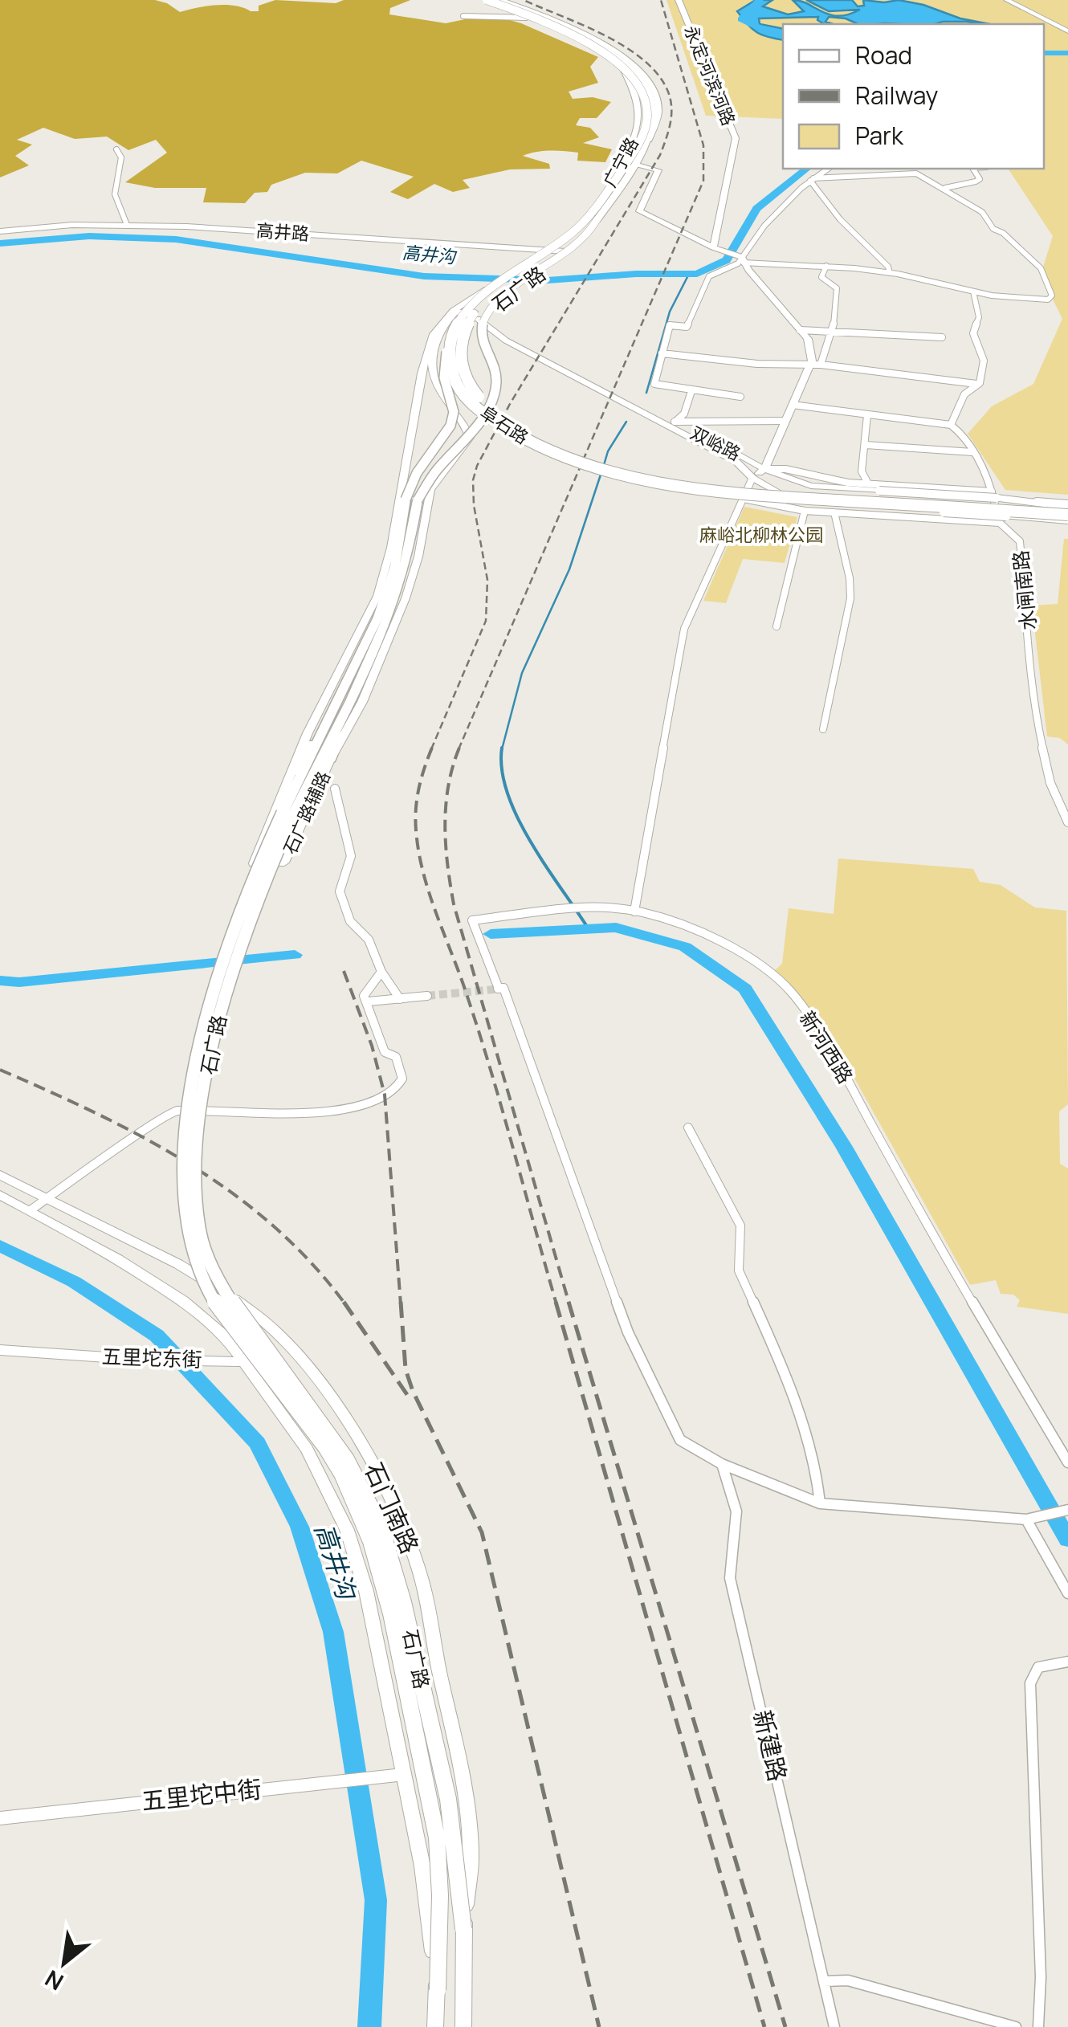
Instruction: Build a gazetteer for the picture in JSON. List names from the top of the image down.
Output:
{
  "streets": {
    "highway": ["阜石路"],
    "main road": ["石广路"],
    "street": [
      "永定河滨河路",
      "广宁路",
      "高井路",
      "双峪路",
      "水闸南路",
      "石广路辅路",
      "新河西路",
      "五里坨东街",
      "石门南路",
      "新建路",
      "五里坨中街"
    ]
  },
  "crossings": [
    ["广宁路", "高井路"],
    ["广宁路", "双峪路"],
    ["高井路", "双峪路"],
    ["石广路", "阜石路"],
    ["石广路", "石门南路"],
    ["双峪路", "水闸南路"],
    ["新河西路", "新建路"],
    ["五里坨东街", "石门南路"]
  ],
  "water": ["高井沟"],
  "parks": ["麻峪北柳林公园"],
  "legend": ["Road", "Railway", "Park"],
  "north": "bottom left"
}
